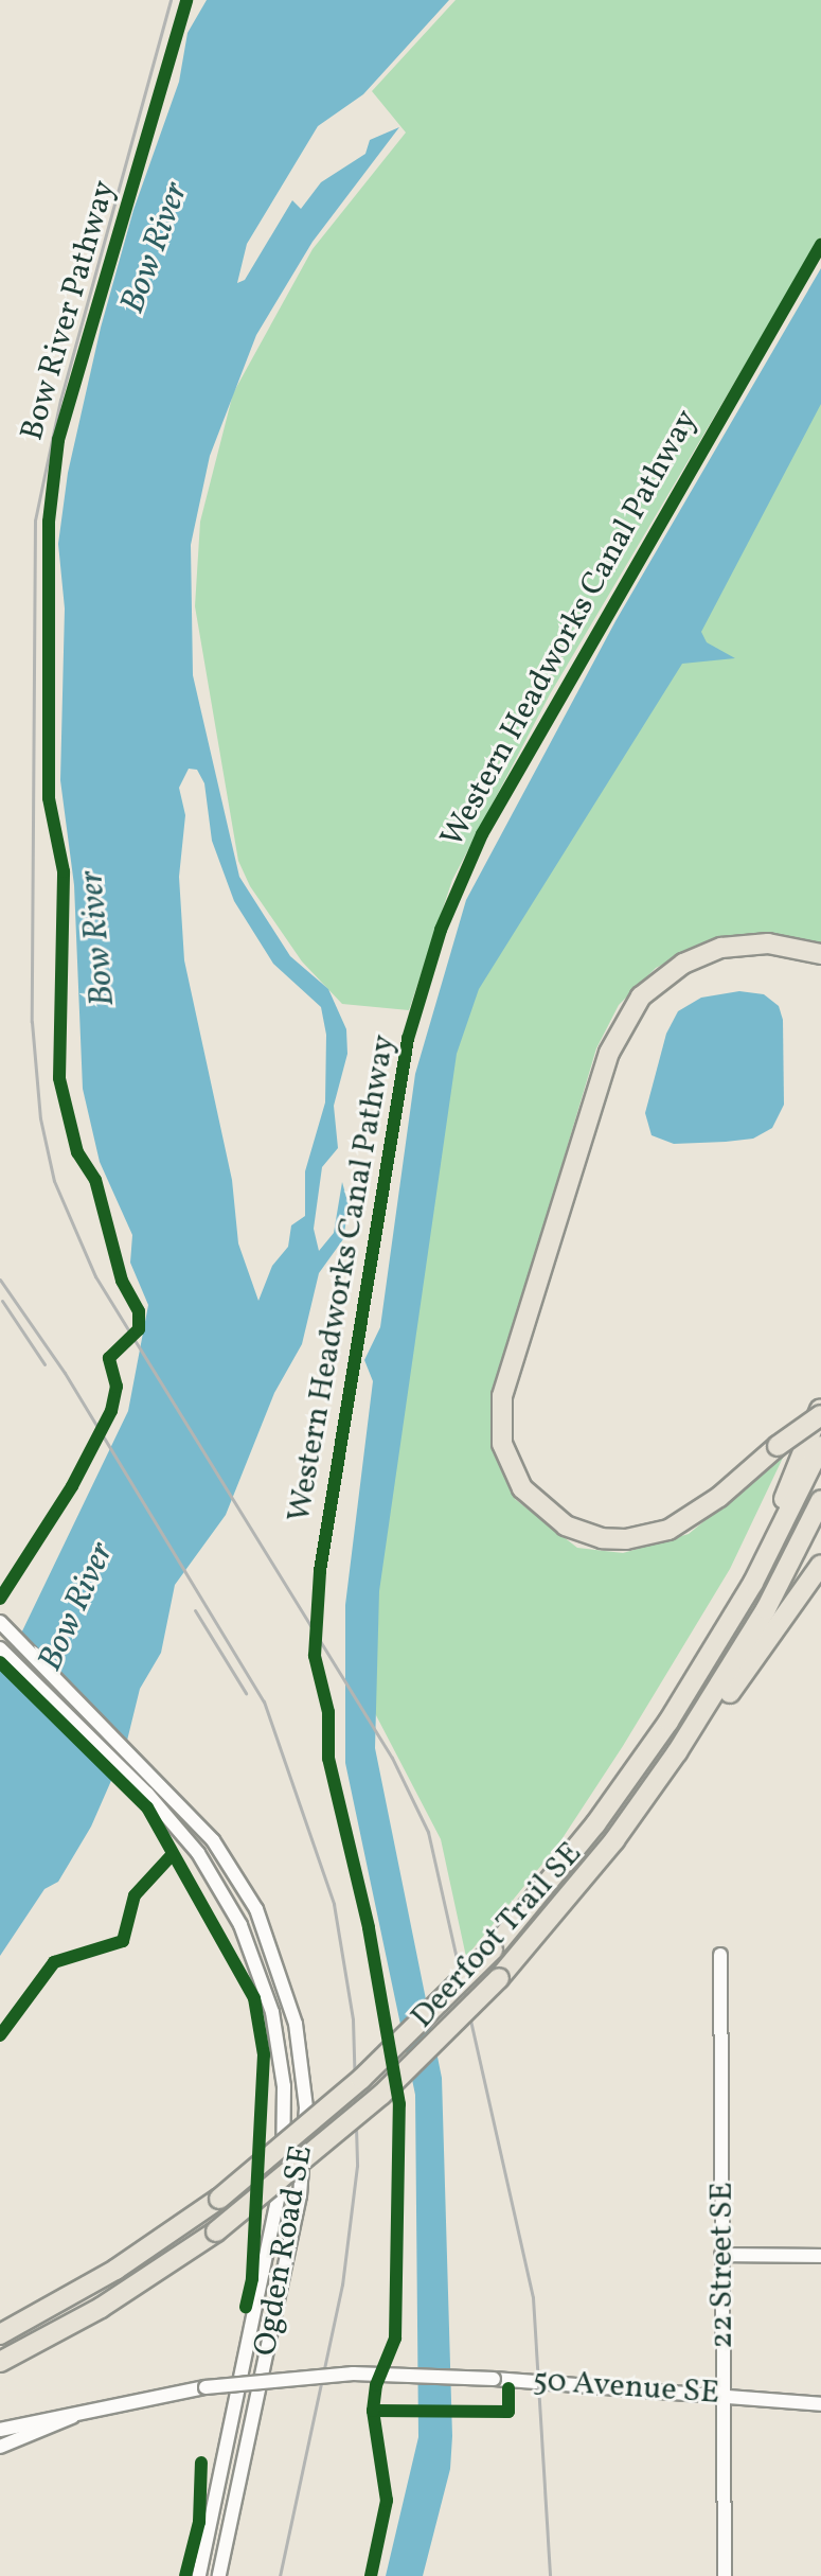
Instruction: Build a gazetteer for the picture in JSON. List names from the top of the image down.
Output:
{
  "streets": {
    "highway": ["Deerfoot Trail SE"],
    "street": ["Ogden Road SE", "22 Street SE", "50 Avenue SE"],
    "cycle path": ["Bow River Pathway", "Western Headworks Canal Pathway"]
  },
  "crossings": [
    ["22 Street SE", "50 Avenue SE"]
  ],
  "water": ["Bow River"]
}
